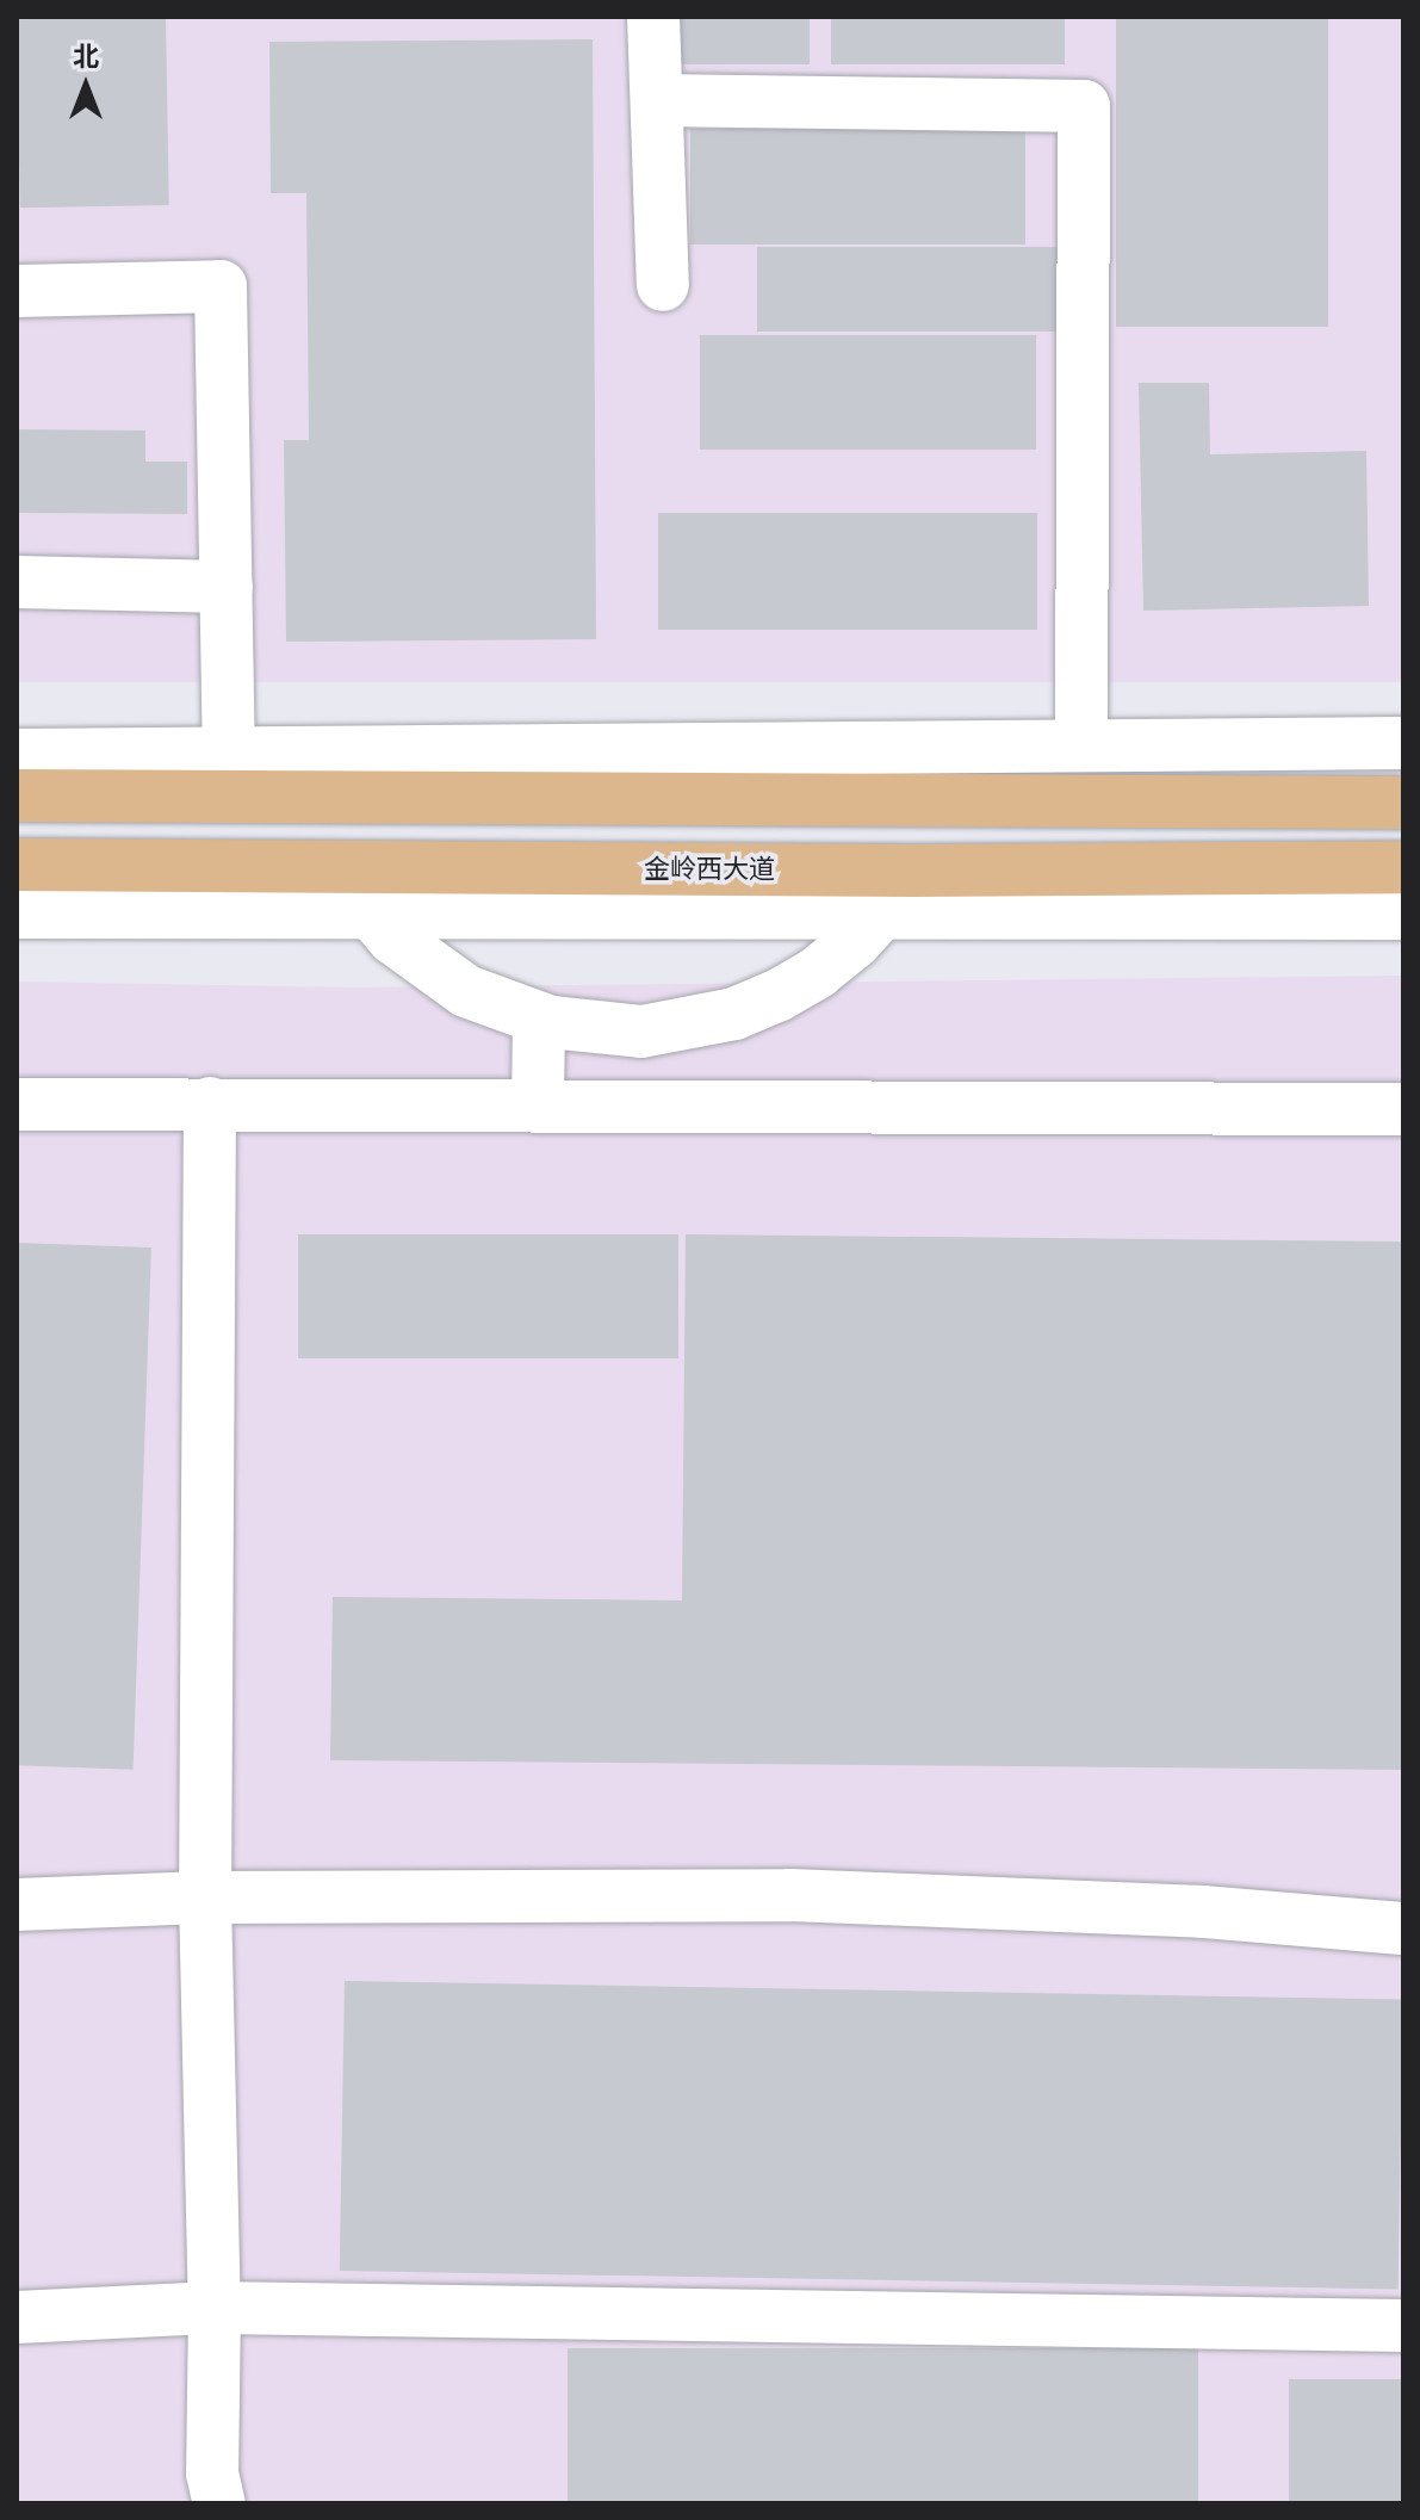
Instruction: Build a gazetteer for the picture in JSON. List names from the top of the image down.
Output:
{
  "streets": {
    "main road": ["金岭西大道"]
  },
  "north": "top"
}
